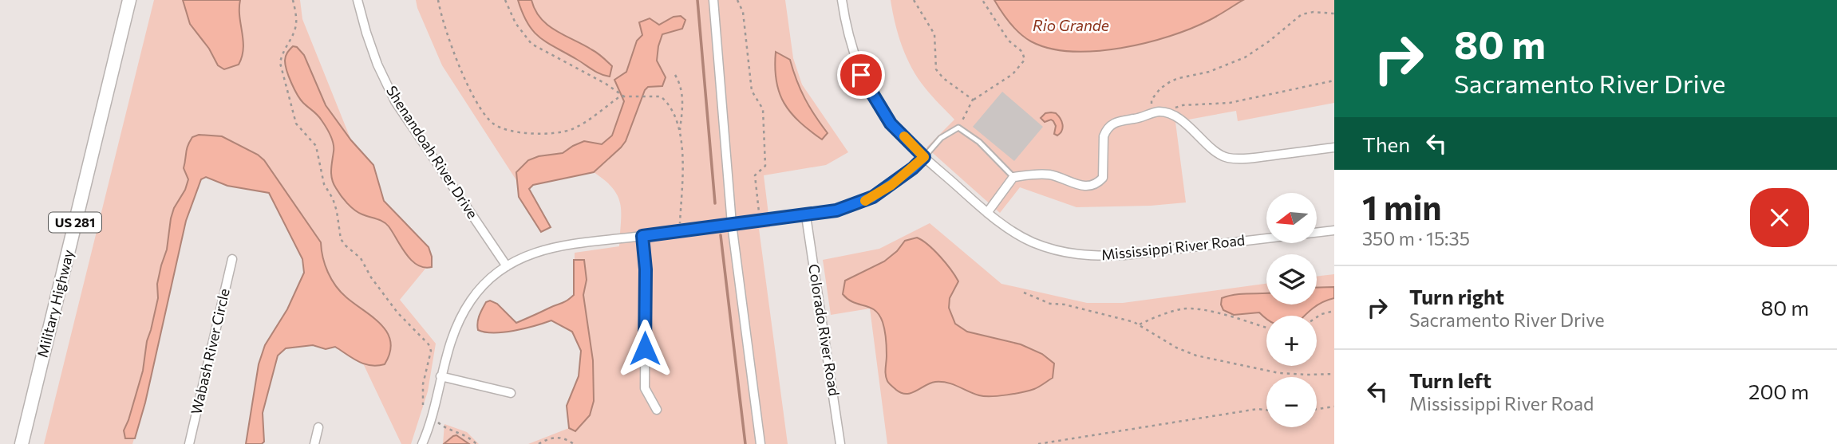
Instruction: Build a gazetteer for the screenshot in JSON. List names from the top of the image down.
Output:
{
  "streets": {
    "main road": ["US 281", "Military Highway"],
    "street": [
      "Shenandoah River Drive",
      "Mississippi River Road",
      "Colorado River Road",
      "Wabash River Circle"
    ]
  },
  "water": ["Rio Grande"],
  "north": "left",
  "page": {
    "turn": ["80 m", "Sacramento River Drive"],
    "then": "Then",
    "heading": ["1 min", "350 m · 15:35"],
    "map_buttons": ["+", "−"],
    "list": [
      {
        "name": "Turn right",
        "note": "Sacramento River Drive",
        "value": "80 m"
      },
      {
        "name": "Turn left",
        "note": "Mississippi River Road",
        "value": "200 m"
      }
    ]
  }
}
